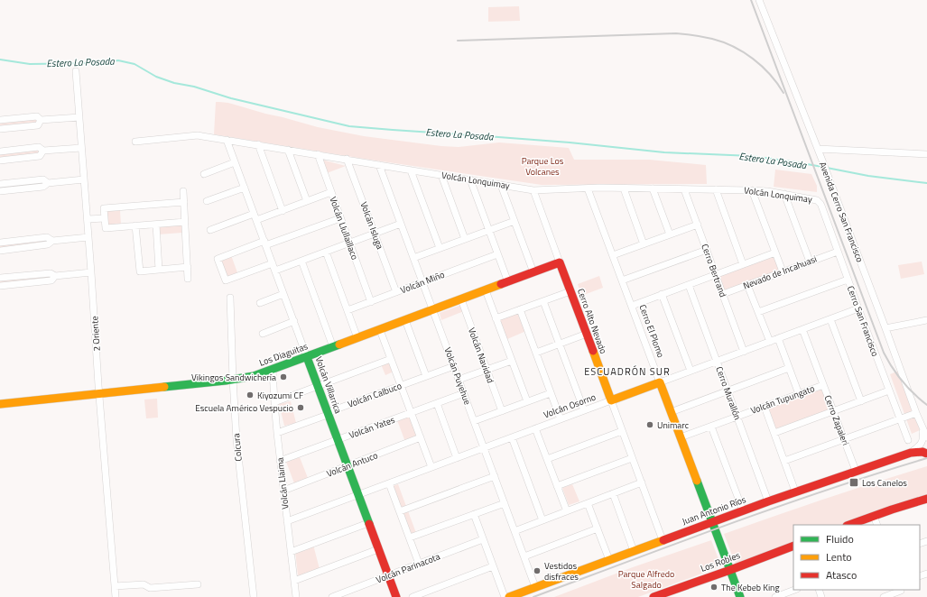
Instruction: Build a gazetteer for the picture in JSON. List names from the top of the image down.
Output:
{
  "streets": {
    "street": [
      "Volcán Lonquimay",
      "Avenida Cerro San Francisco",
      "Volcán Isluga",
      "Volcán Llullaillaco",
      "Cerro Bertrand",
      "Nevado de Incahuasi",
      "Volcán Miño",
      "Cerro Alto Nevado",
      "Cerro San Francisco",
      "Cerro El Plomo",
      "2 Oriente",
      "Los Diaguitas",
      "Volcán Navidad",
      "Volcán Puyehue",
      "Volcán Villarrica",
      "Cerro Murallón",
      "Volcán Calbuco",
      "Volcán Tupungato",
      "Volcán Osorno",
      "Cerro Zapaleri",
      "Volcán Yates",
      "Colcura",
      "Volcán Antuco",
      "Volcán Llaima",
      "Juan Antonio Ríos",
      "Los Robles",
      "Volcán Parinacota"
    ]
  },
  "crossings": [
    ["Volcán Lonquimay", "Volcán Isluga"],
    ["Volcán Lonquimay", "Volcán Llullaillaco"],
    ["Volcán Lonquimay", "Cerro Bertrand"],
    ["Volcán Lonquimay", "Cerro Alto Nevado"],
    ["Volcán Lonquimay", "Cerro San Francisco"],
    ["Volcán Lonquimay", "Cerro El Plomo"],
    ["Volcán Lonquimay", "Volcán Puyehue"],
    ["Volcán Lonquimay", "Volcán Villarrica"],
    ["Volcán Isluga", "Volcán Miño"],
    ["Volcán Llullaillaco", "Volcán Miño"],
    ["Cerro Bertrand", "Nevado de Incahuasi"],
    ["Cerro Bertrand", "Volcán Osorno"],
    ["Nevado de Incahuasi", "Cerro San Francisco"],
    ["Volcán Miño", "Volcán Puyehue"],
    ["Cerro Alto Nevado", "Los Diaguitas"],
    ["Cerro Alto Nevado", "Volcán Osorno"],
    ["Cerro Alto Nevado", "Juan Antonio Ríos"],
    ["Cerro San Francisco", "Volcán Osorno"],
    ["Cerro El Plomo", "Volcán Tupungato"],
    ["Cerro El Plomo", "Volcán Osorno"],
    ["Cerro El Plomo", "Juan Antonio Ríos"],
    ["Cerro El Plomo", "Los Robles"],
    ["2 Oriente", "Los Diaguitas"],
    ["Los Diaguitas", "Volcán Navidad"],
    ["Los Diaguitas", "Volcán Puyehue"],
    ["Los Diaguitas", "Volcán Villarrica"],
    ["Los Diaguitas", "Colcura"],
    ["Los Diaguitas", "Volcán Llaima"],
    ["Volcán Puyehue", "Volcán Calbuco"],
    ["Volcán Puyehue", "Volcán Osorno"],
    ["Volcán Puyehue", "Volcán Yates"],
    ["Volcán Puyehue", "Juan Antonio Ríos"],
    ["Volcán Villarrica", "Volcán Calbuco"],
    ["Volcán Villarrica", "Volcán Osorno"],
    ["Volcán Villarrica", "Volcán Yates"],
    ["Volcán Villarrica", "Volcán Antuco"],
    ["Volcán Villarrica", "Volcán Parinacota"],
    ["Cerro Murallón", "Volcán Tupungato"],
    ["Cerro Murallón", "Volcán Osorno"],
    ["Cerro Murallón", "Juan Antonio Ríos"],
    ["Volcán Calbuco", "Volcán Llaima"],
    ["Volcán Tupungato", "Cerro Zapaleri"],
    ["Volcán Osorno", "Cerro Zapaleri"],
    ["Volcán Osorno", "Volcán Llaima"],
    ["Cerro Zapaleri", "Juan Antonio Ríos"],
    ["Volcán Yates", "Volcán Llaima"],
    ["Volcán Antuco", "Volcán Llaima"]
  ],
  "districts": ["ESCUADRÓN SUR"],
  "water": ["Estero La Posada"],
  "parks": ["Parque Los Volcanes", "Parque Alfredo Salgado"],
  "places": {
    "other": [
      "Vikingos Sandwichería",
      "Kiyozumi CF",
      "Escuela Américo Vespucio",
      "Unimarc",
      "Vestidos disfraces",
      "The Kebeb King"
    ],
    "transit": ["Los Canelos"]
  },
  "legend": ["Fluido", "Lento", "Atasco"]
}
